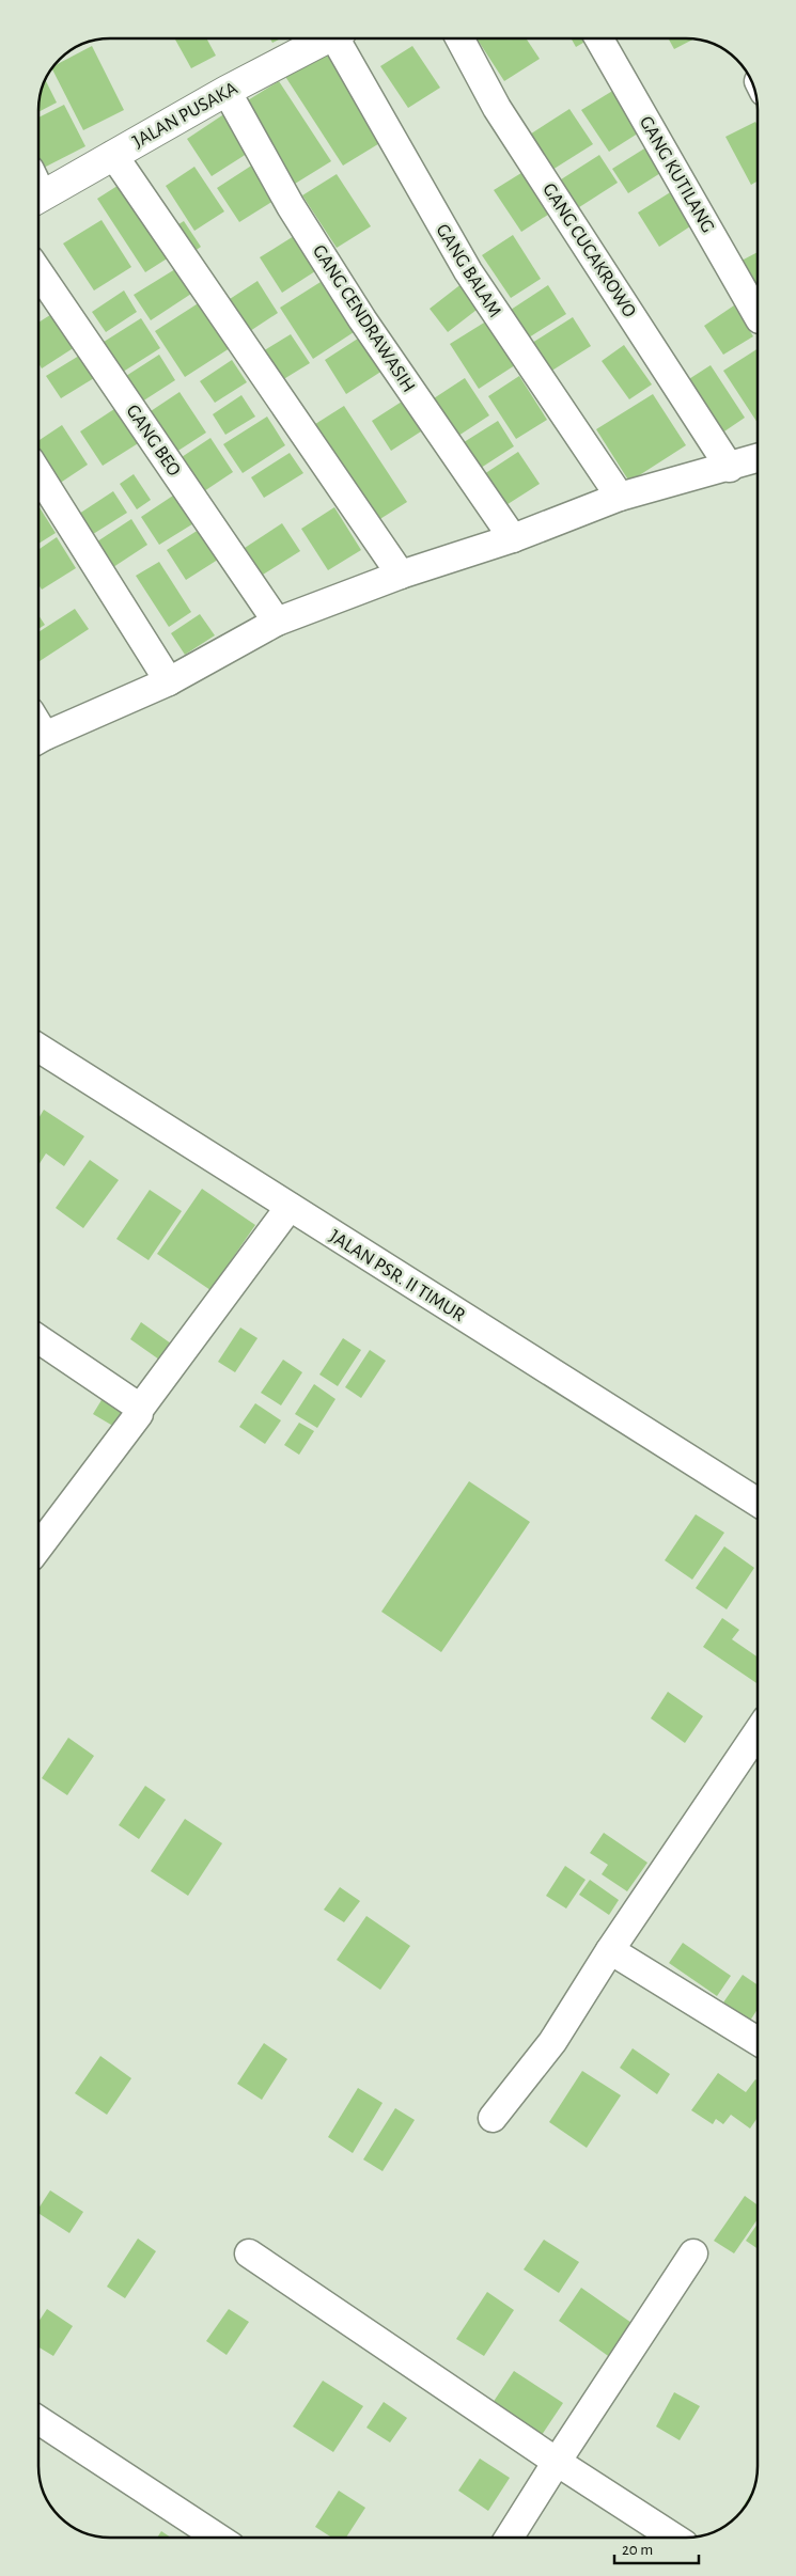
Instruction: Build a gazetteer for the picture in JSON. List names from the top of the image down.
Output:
{
  "streets": {
    "main road": ["JALAN PUSAKA"],
    "street": [
      "GANG KUTILANG",
      "GANG CUCAKROWO",
      "GANG BALAM",
      "GANG CENDRAWASIH",
      "GANG BEO",
      "JALAN PSR. II TIMUR"
    ]
  },
  "crossings": [
    ["JALAN PUSAKA", "GANG CENDRAWASIH"]
  ],
  "scale_bar": "20 m"
}
